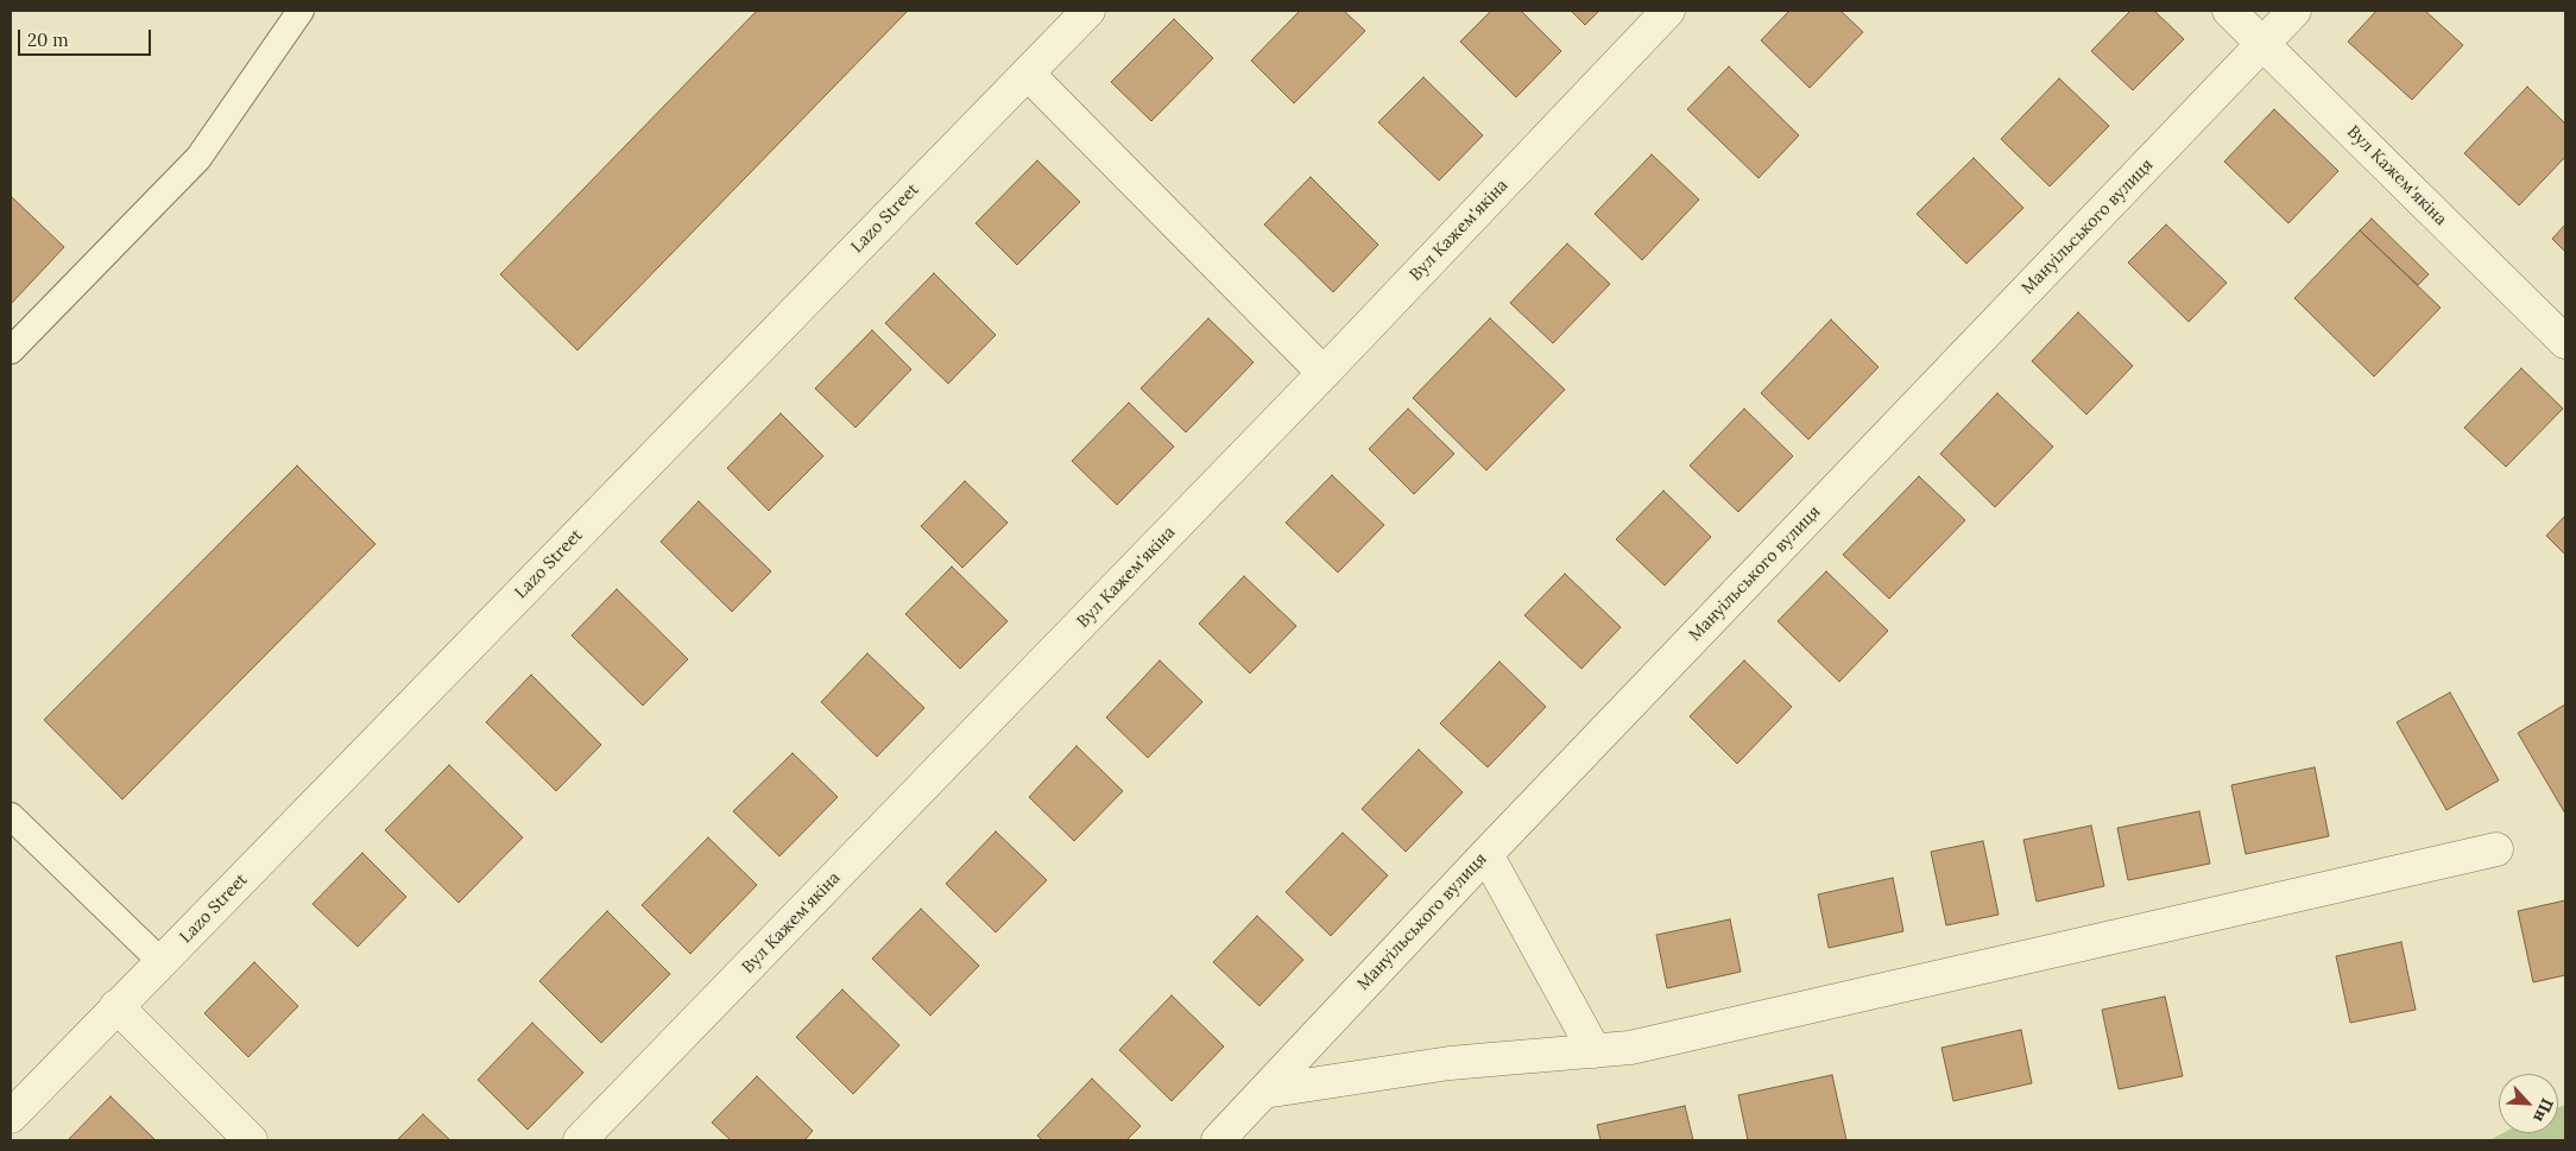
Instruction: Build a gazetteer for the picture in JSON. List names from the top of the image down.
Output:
{
  "streets": {
    "street": ["Вул Кажем'якіна", "Lazo Street", "Мануільського вулиця"]
  },
  "crossings": [
    ["Вул Кажем'якіна", "Мануільського вулиця"]
  ],
  "scale_bar": "20 m",
  "north": "bottom right"
}
